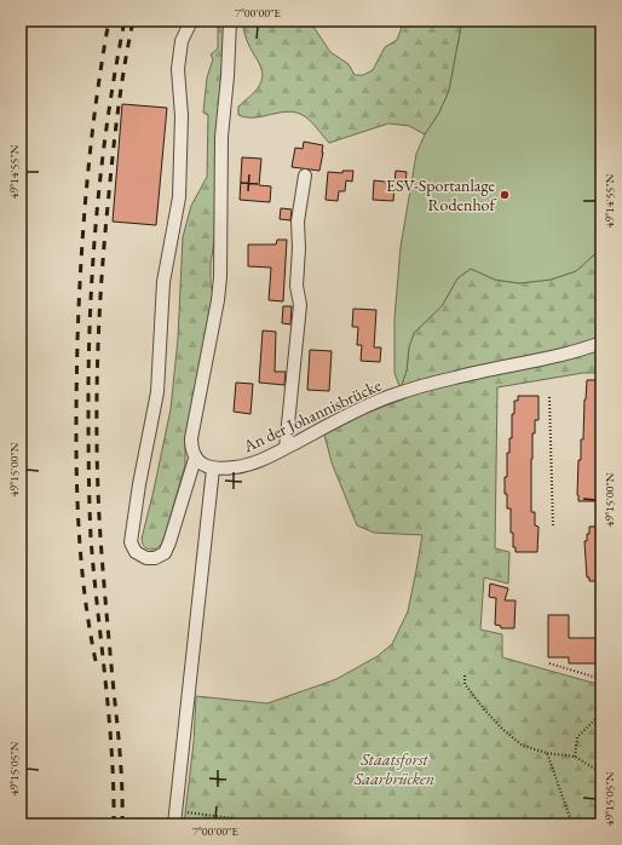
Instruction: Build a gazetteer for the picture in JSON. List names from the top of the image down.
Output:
{
  "streets": {
    "street": ["An der Johannisbrücke"]
  },
  "parks": ["Staatsforst Saarbrücken"],
  "places": ["ESV-Sportanlage Rodenhof"],
  "coordinates": [
    "7°00'00\"E",
    "49°14'55\"N",
    "49°15'00\"N",
    "49°15'05\"N"
  ]
}
